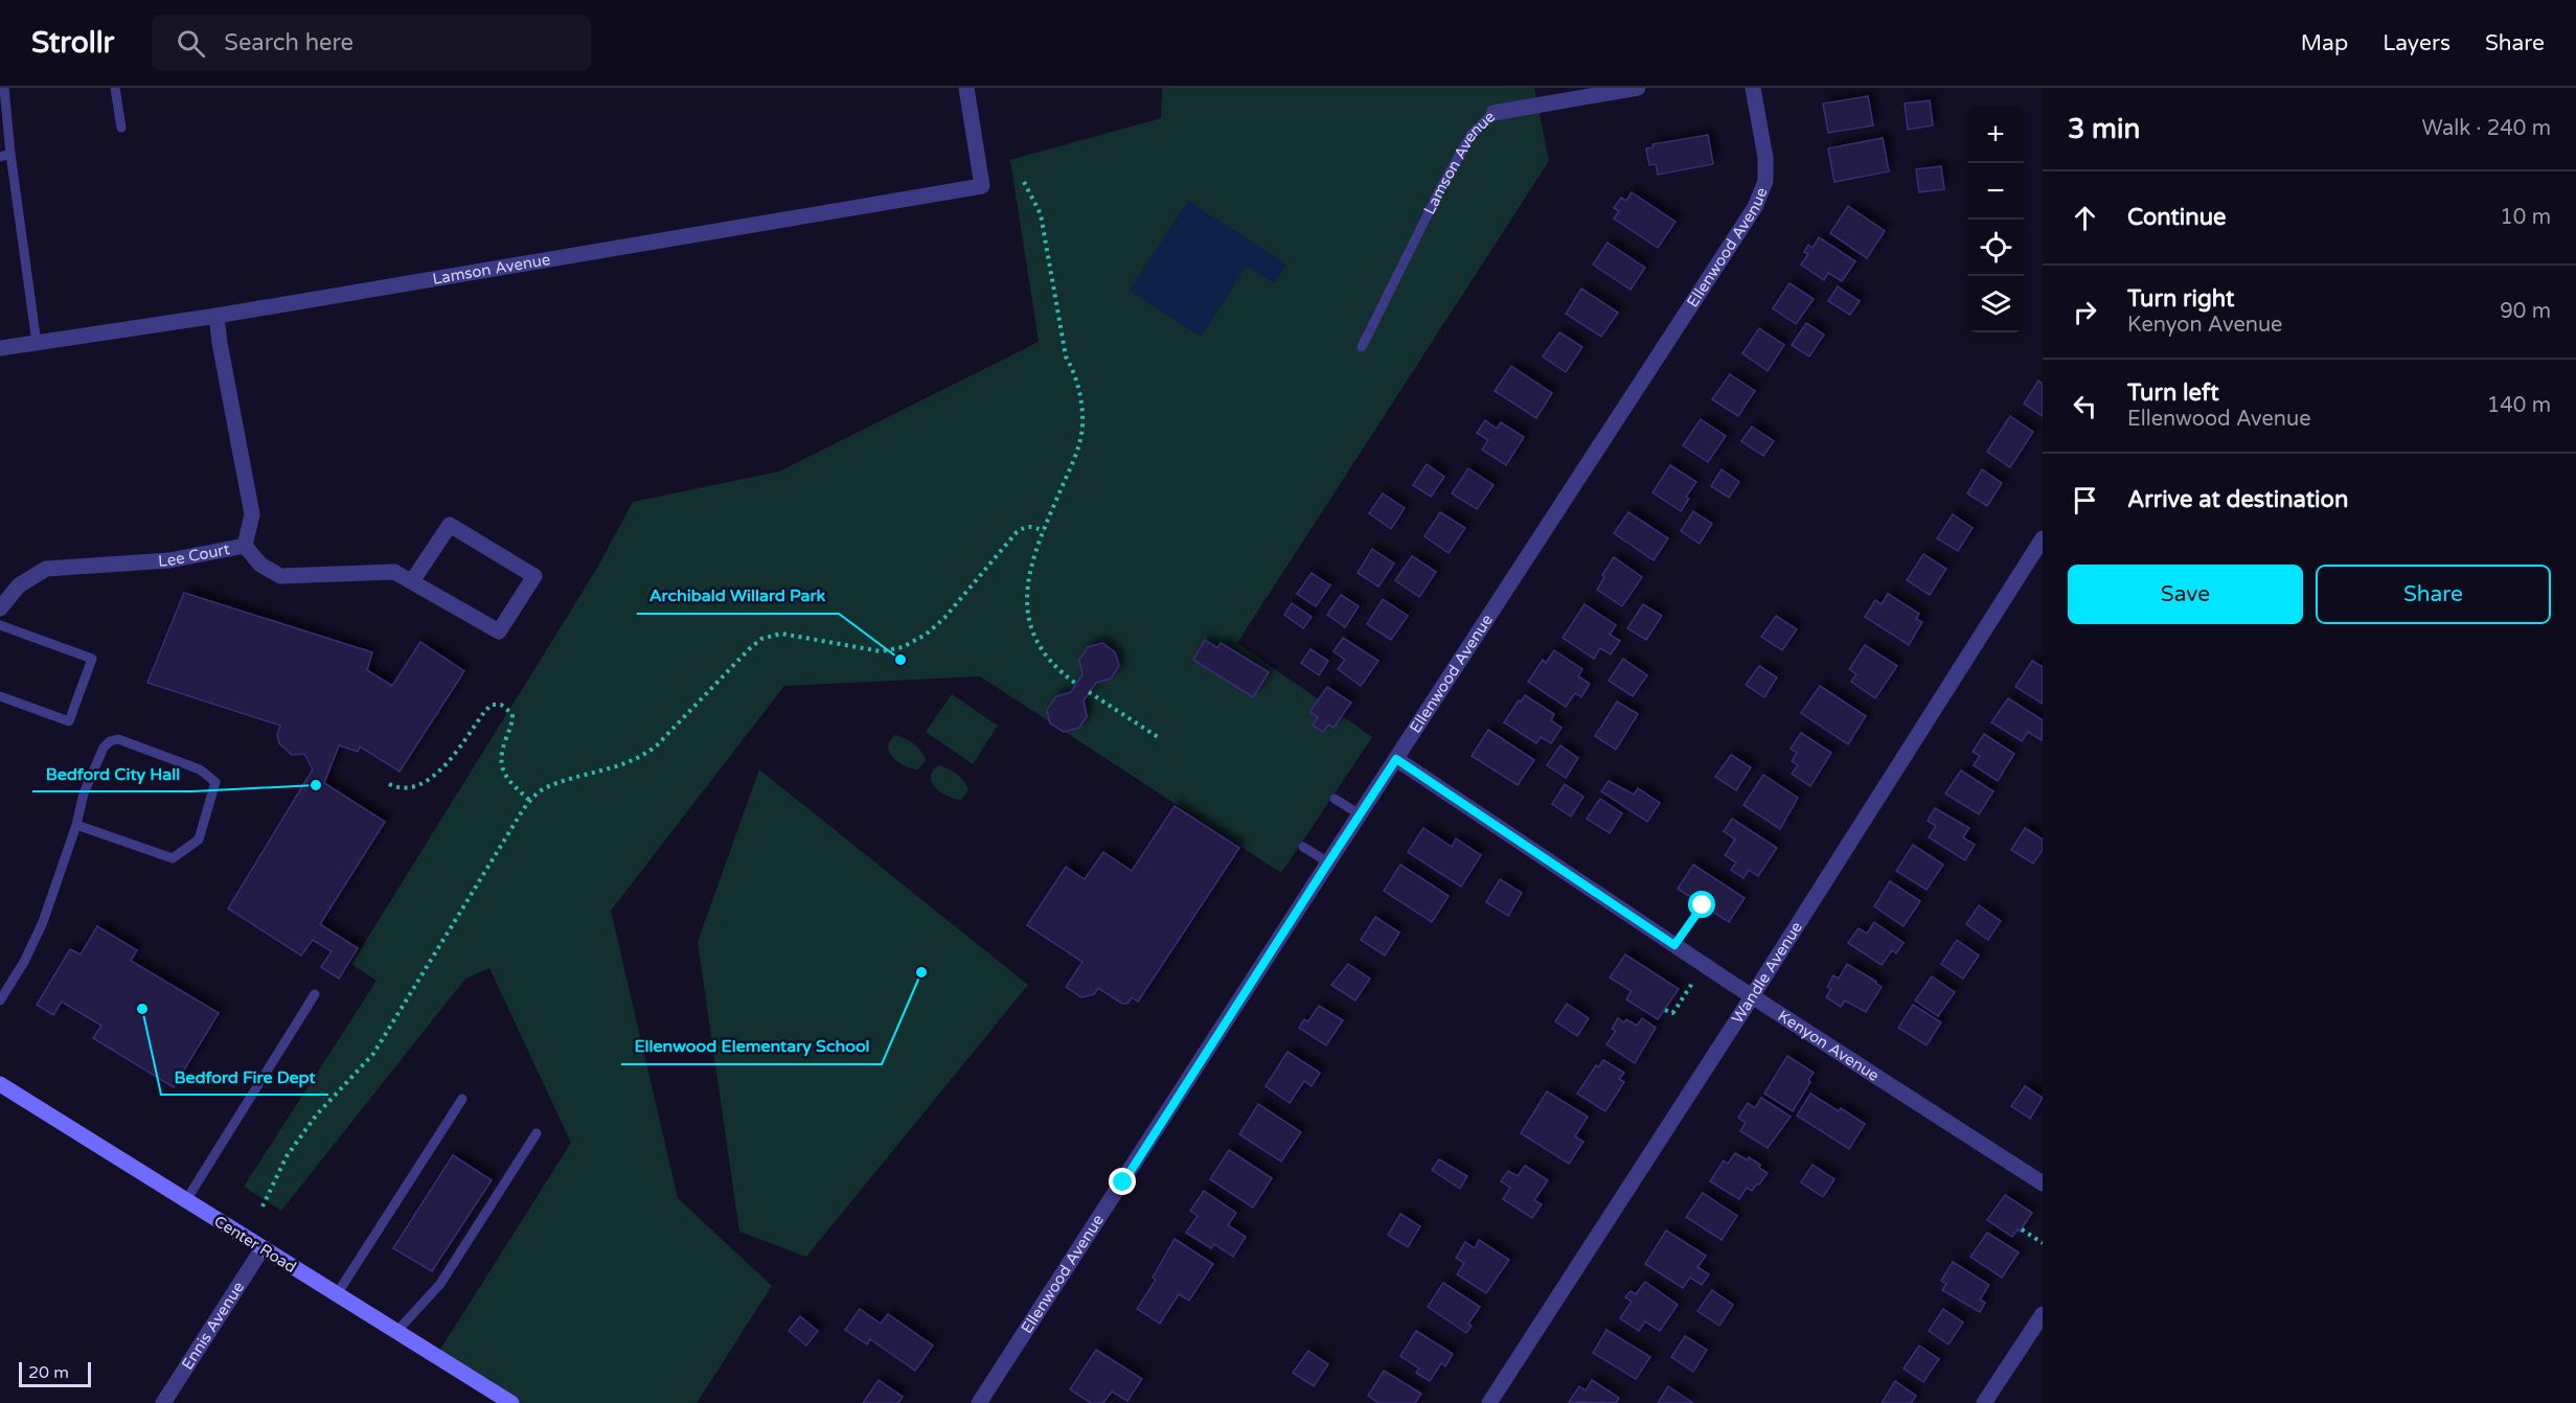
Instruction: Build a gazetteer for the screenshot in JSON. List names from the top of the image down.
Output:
{
  "streets": {
    "main road": ["Center Road"],
    "street": [
      "Lamson Avenue",
      "Ellenwood Avenue",
      "Lee Court",
      "Wandle Avenue",
      "Kenyon Avenue",
      "Ennis Avenue"
    ]
  },
  "crossings": [
    ["Lamson Avenue", "Lee Court"],
    ["Ellenwood Avenue", "Kenyon Avenue"],
    ["Wandle Avenue", "Kenyon Avenue"],
    ["Center Road", "Ennis Avenue"]
  ],
  "places": [
    "Archibald Willard Park",
    "Bedford City Hall",
    "Ellenwood Elementary School",
    "Bedford Fire Dept"
  ],
  "scale_bar": "20 m",
  "page": {
    "header": "Strollr",
    "search": "Search here",
    "nav": ["Map", "Layers", "Share"],
    "heading": ["3 min", "Walk · 240 m"],
    "map_buttons": ["+", "−"],
    "list": [
      ["Continue", "10 m"],
      ["Turn right", "Kenyon Avenue", "90 m"],
      ["Turn left", "Ellenwood Avenue", "140 m"],
      "Arrive at destination"
    ],
    "buttons": ["Save", "Share"],
    "scale": "20 m"
  }
}
